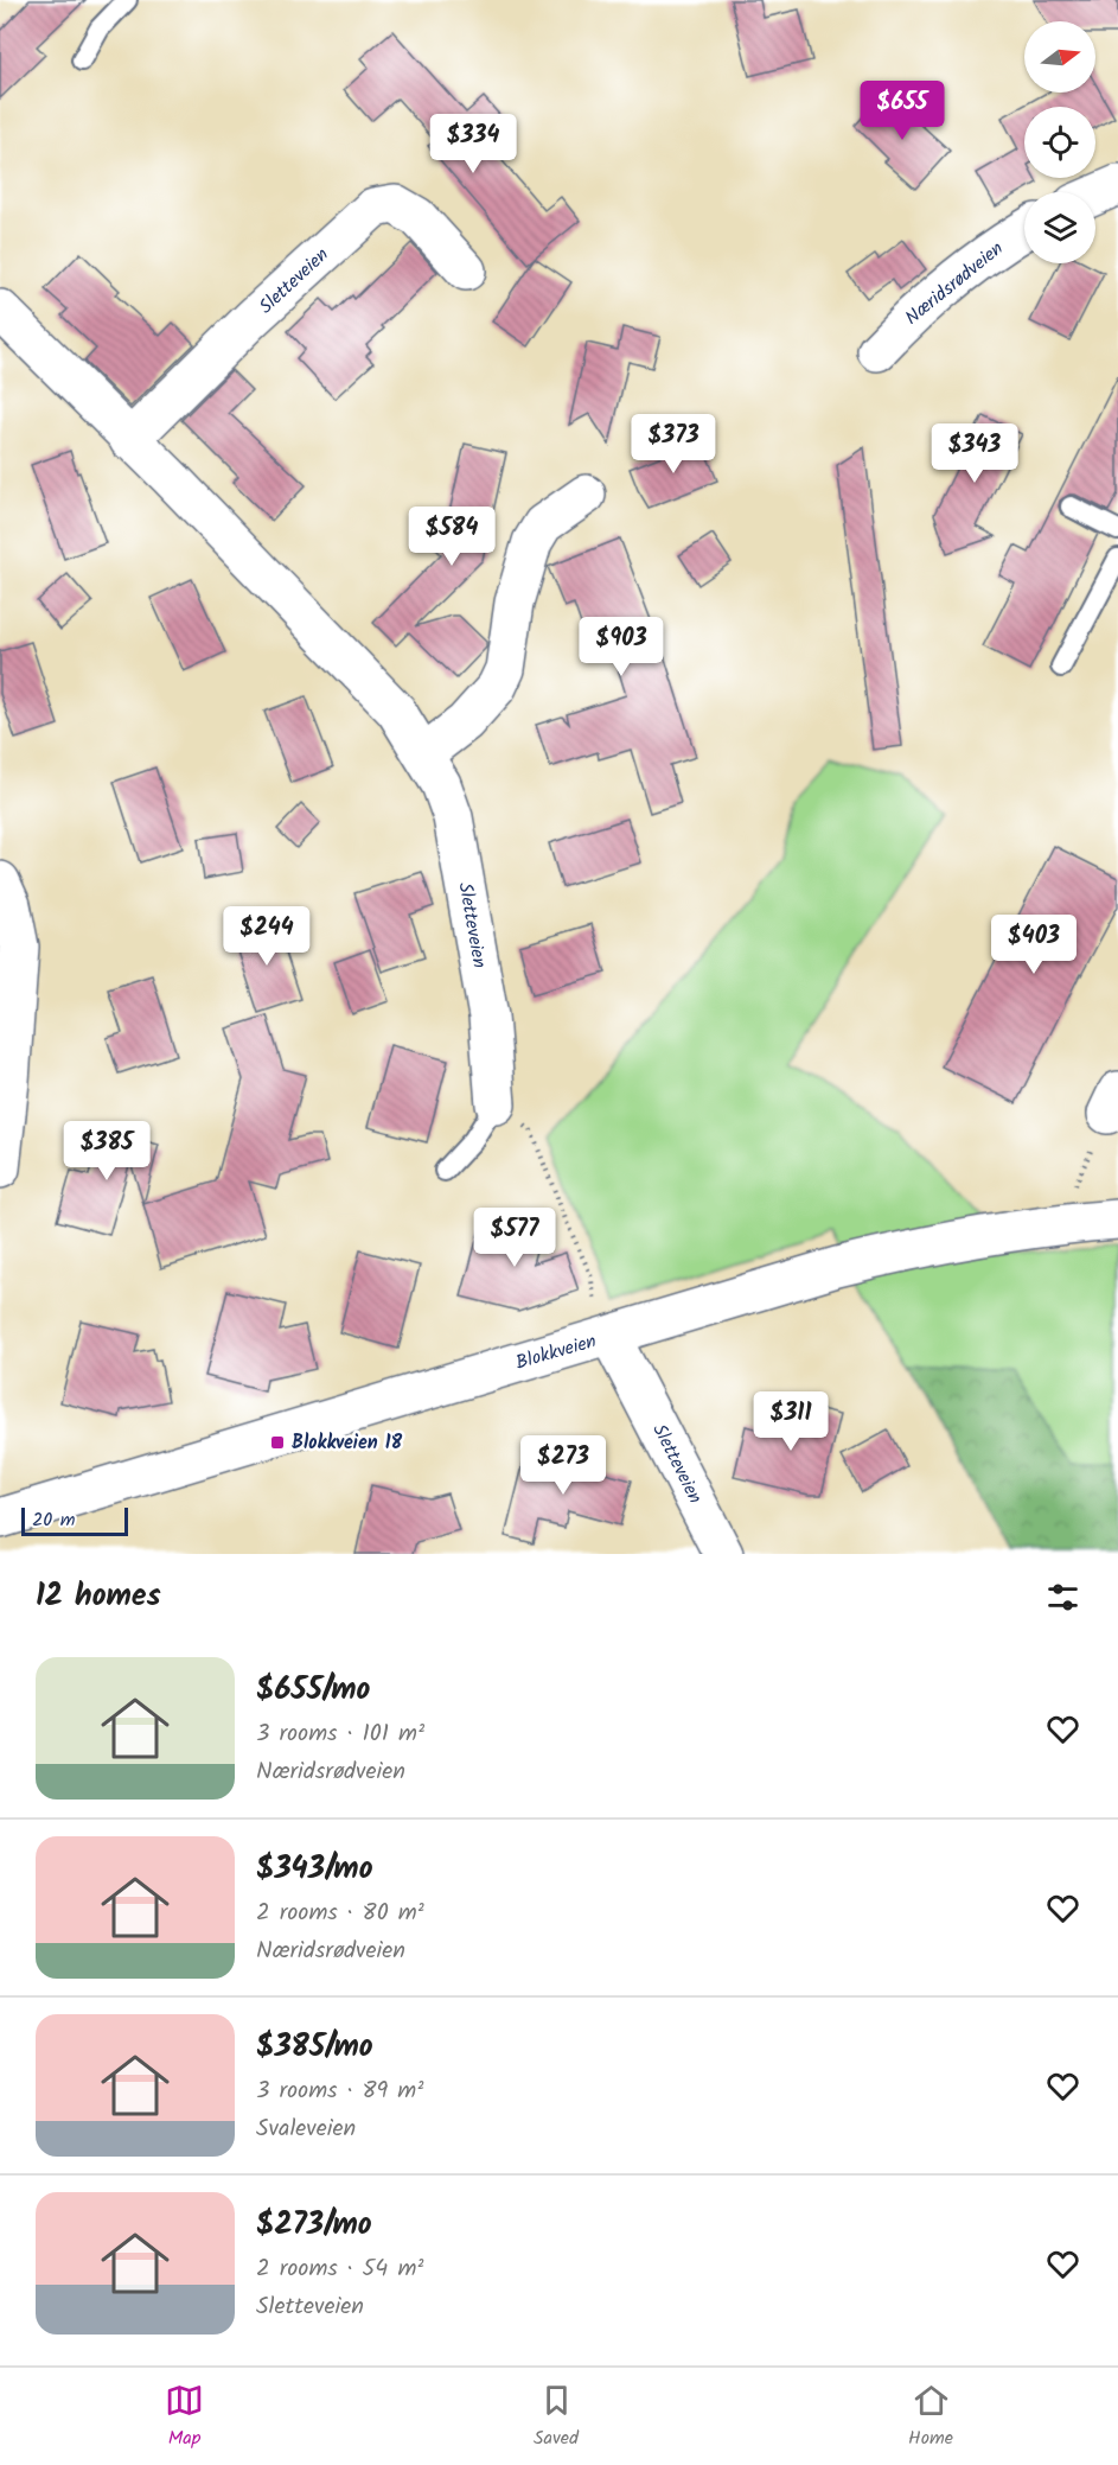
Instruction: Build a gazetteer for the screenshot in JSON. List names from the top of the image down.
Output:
{
  "streets": {
    "street": ["Sletteveien", "Næridsrødveien", "Blokkveien"]
  },
  "crossings": [
    ["Sletteveien", "Blokkveien"]
  ],
  "places": {
    "transit": ["Blokkveien 18"]
  },
  "scale_bar": "20 m",
  "north": "right",
  "page": {
    "price": [
      "$655",
      "$334",
      "$373",
      "$343",
      "$584",
      "$903",
      "$244",
      "$403",
      "$385",
      "$577",
      "$311",
      "$273"
    ],
    "scale": "20 m",
    "heading": "12 homes",
    "list": [
      {
        "name": "$655/mo",
        "note": "3 rooms · 101 m² · Næridsrødveien"
      },
      {
        "name": "$343/mo",
        "note": "2 rooms · 80 m² · Næridsrødveien"
      },
      {
        "name": "$385/mo",
        "note": "3 rooms · 89 m² · Svaleveien"
      },
      {
        "name": "$273/mo",
        "note": "2 rooms · 54 m² · Sletteveien"
      }
    ],
    "tabs": ["Map", "Saved", "Home"]
  }
}
